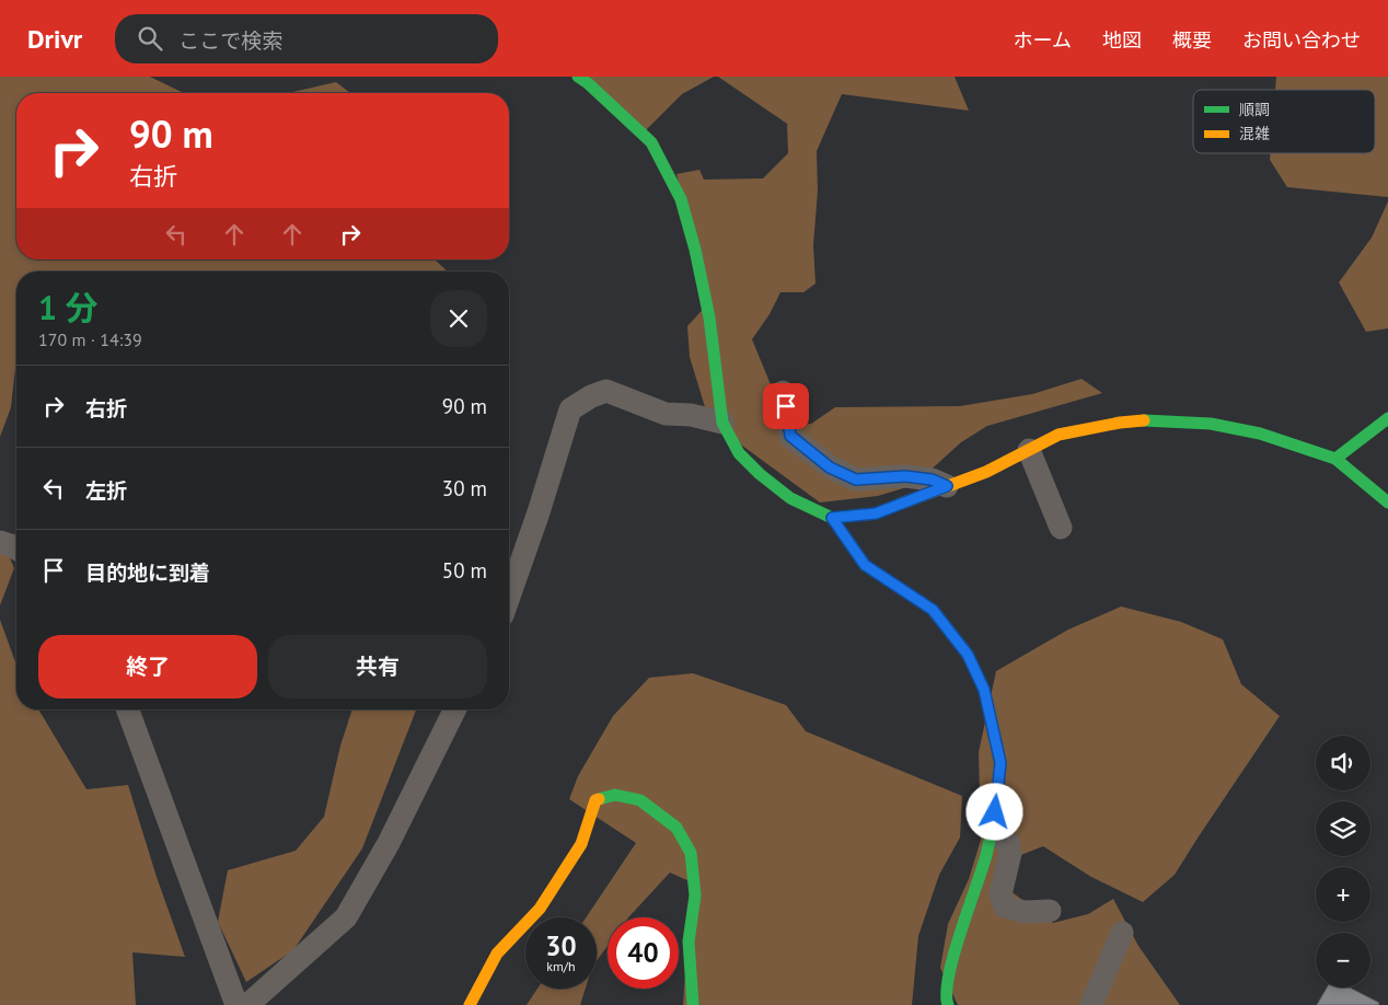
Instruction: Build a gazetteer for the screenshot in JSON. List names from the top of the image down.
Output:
{
  "legend": ["順調", "混雑"],
  "page": {
    "header": "Drivr",
    "search": "ここで検索",
    "nav": [
      "ホーム",
      "地図",
      "概要",
      "お問い合わせ"
    ],
    "turn": ["90 m", "右折"],
    "heading": ["1 分", "170 m · 14:39"],
    "list": [
      {
        "name": "右折",
        "value": "90 m"
      },
      {
        "name": "左折",
        "value": "30 m"
      },
      {
        "name": "目的地に到着",
        "value": "50 m"
      }
    ],
    "buttons": ["終了", "共有"],
    "map_buttons": ["+", "−"],
    "speed": "30 km/h",
    "limit": "40"
  }
}
